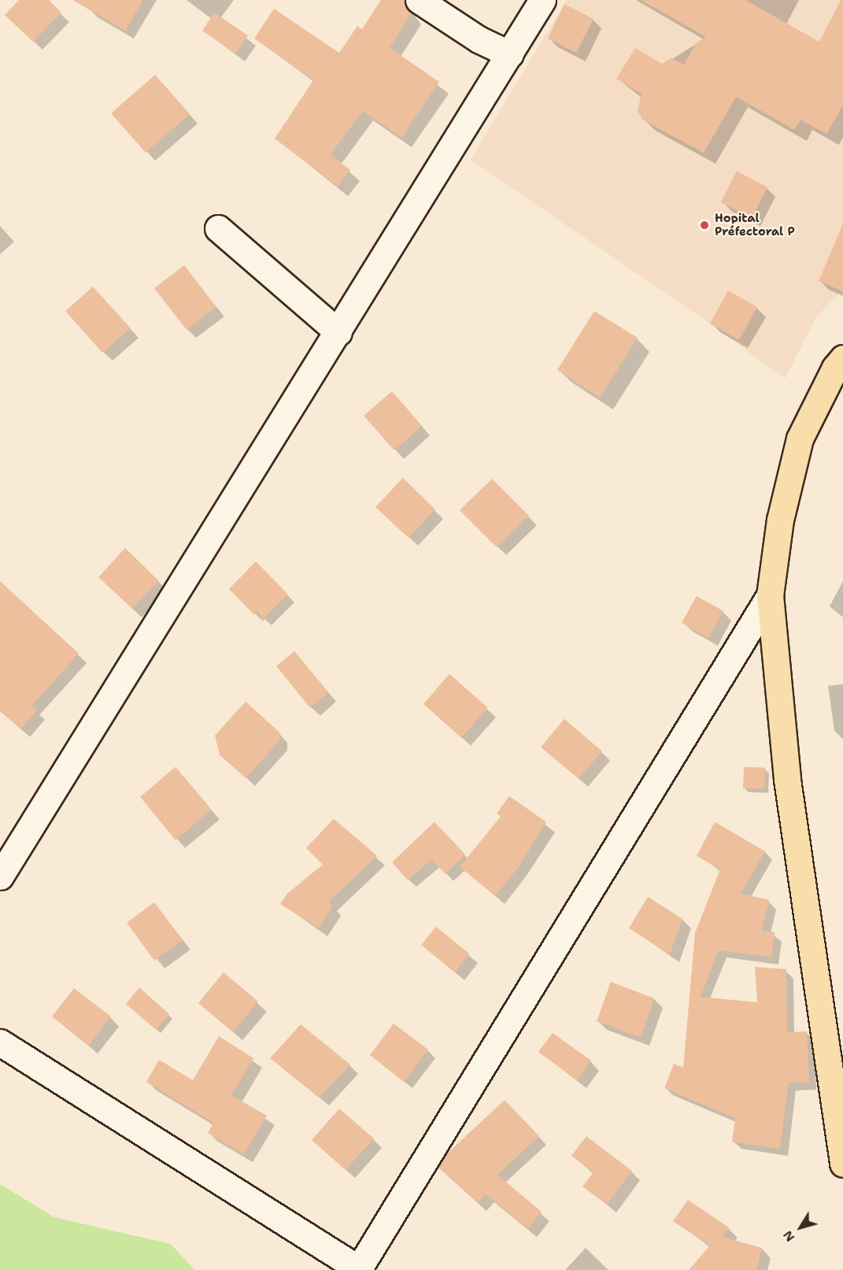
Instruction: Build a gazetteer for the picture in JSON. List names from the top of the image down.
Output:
{
  "places": ["Hopital Préfectoral P"],
  "north": "bottom left"
}
